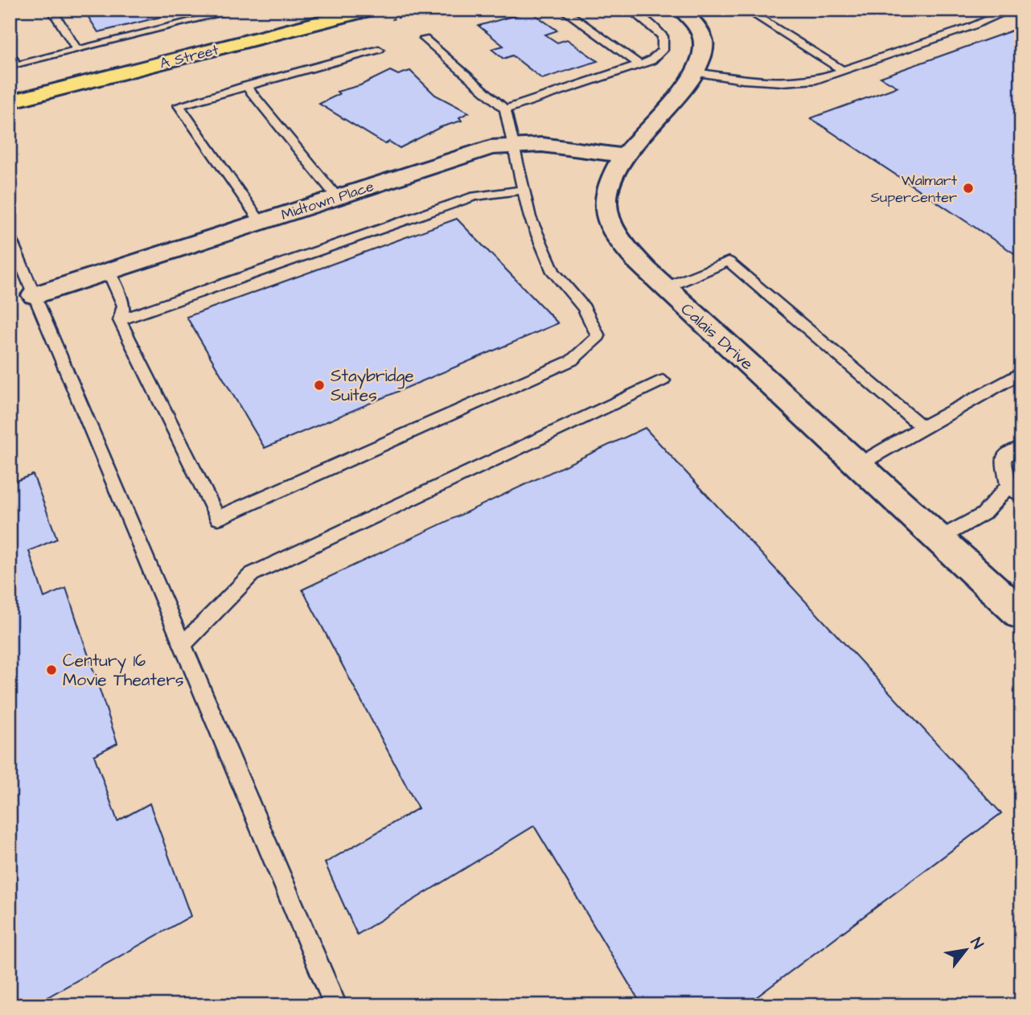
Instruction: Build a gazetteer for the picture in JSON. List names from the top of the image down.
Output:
{
  "streets": {
    "main road": ["A Street"],
    "street": ["Midtown Place", "Calais Drive"]
  },
  "crossings": [
    ["Midtown Place", "Calais Drive"]
  ],
  "places": ["Walmart Supercenter", "Staybridge Suites", "Century 16 Movie Theaters"],
  "north": "top right"
}
